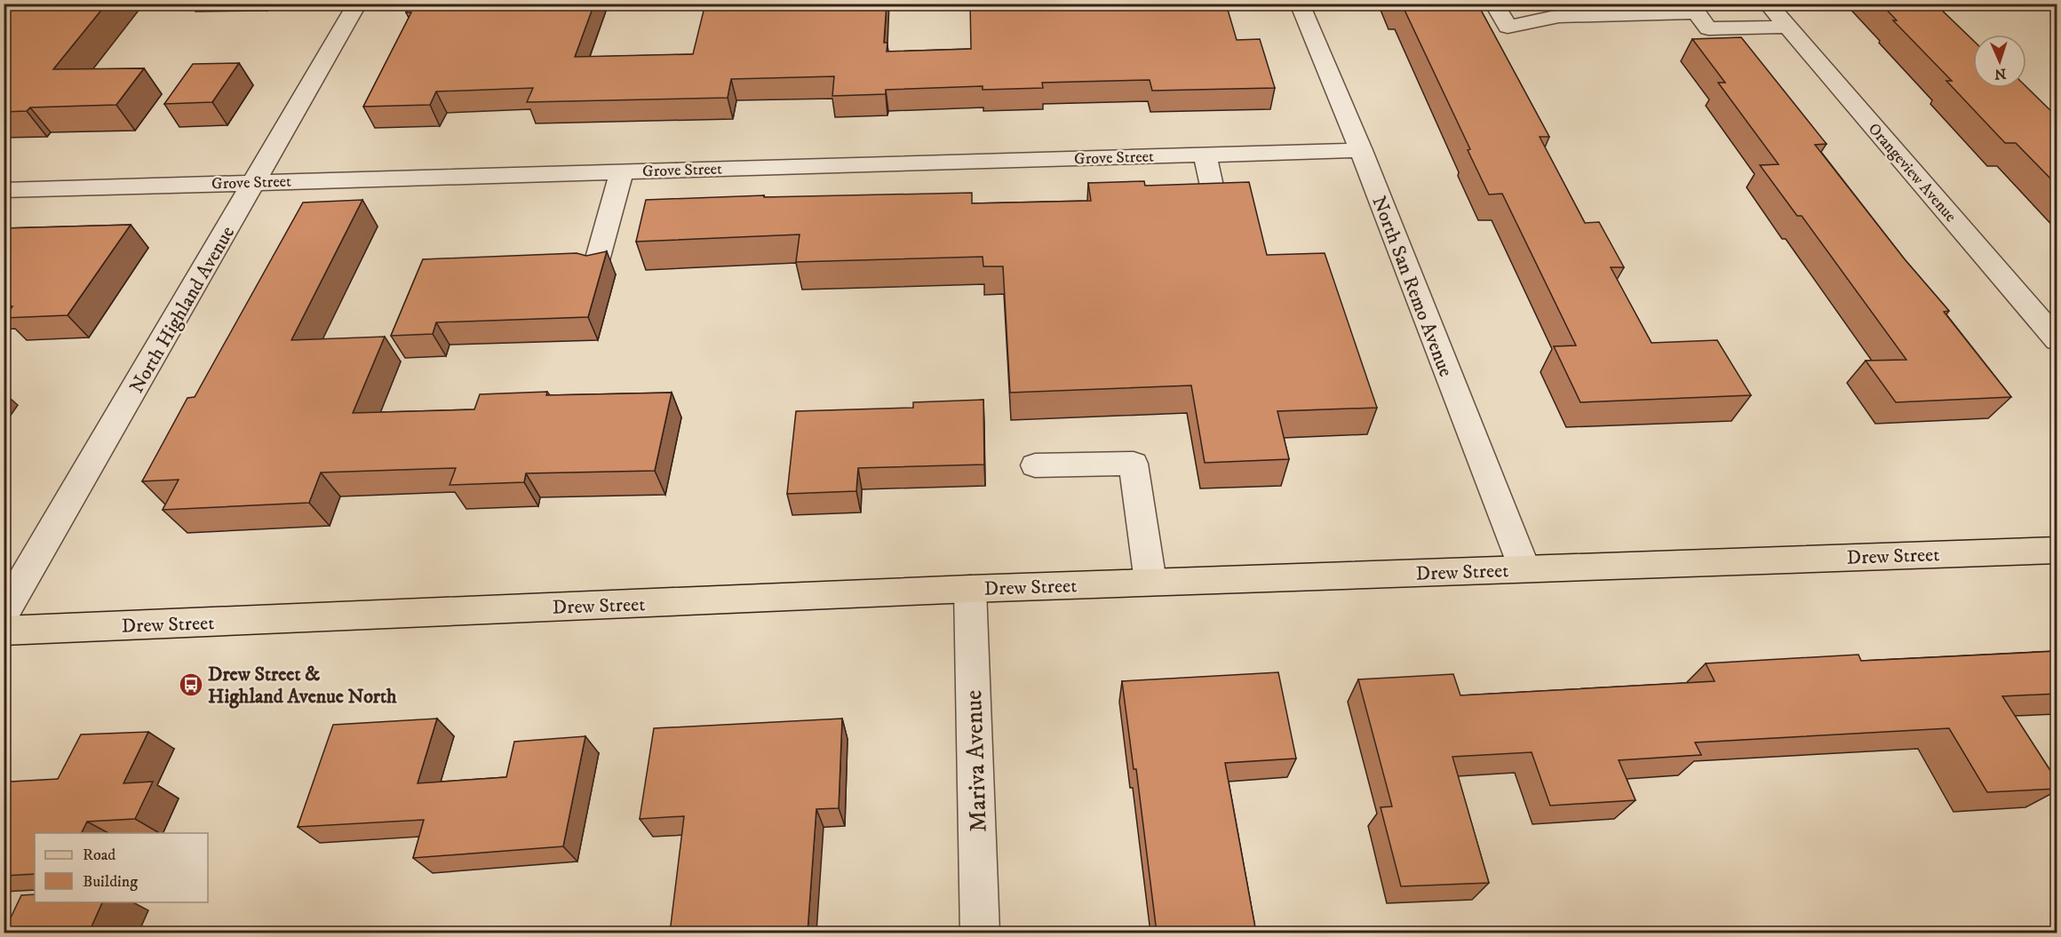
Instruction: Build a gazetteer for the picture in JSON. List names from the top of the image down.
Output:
{
  "streets": {
    "main road": ["Drew Street"],
    "street": [
      "Grove Street",
      "Orangeview Avenue",
      "North San Remo Avenue",
      "North Highland Avenue",
      "Mariva Avenue"
    ]
  },
  "crossings": [
    ["Grove Street", "North San Remo Avenue"],
    ["Grove Street", "North Highland Avenue"],
    ["North San Remo Avenue", "Drew Street"],
    ["Drew Street", "Mariva Avenue"]
  ],
  "places": {
    "bus stop": ["Drew Street & Highland Avenue North"]
  },
  "legend": ["Road", "Building"],
  "north": "bottom"
}
